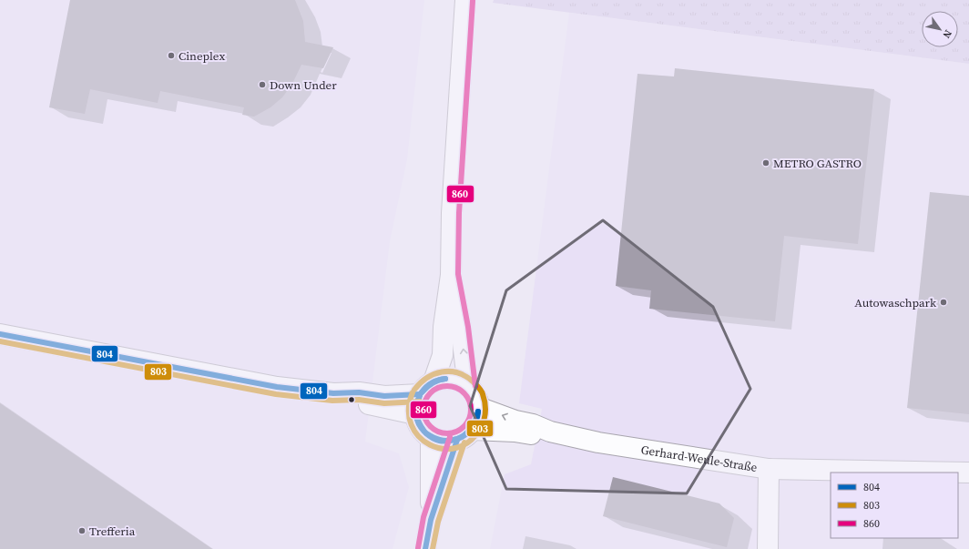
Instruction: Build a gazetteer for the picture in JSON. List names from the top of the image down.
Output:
{
  "streets": {
    "street": ["Gerhard-Weule-Straße"]
  },
  "places": [
    "Cineplex",
    "Down Under",
    "METRO GASTRO",
    "Autowaschpark",
    "Trefferia"
  ],
  "lines": ["transit line 860", "transit line 804", "transit line 803"],
  "legend": ["804", "803", "860"],
  "north": "bottom right"
}
